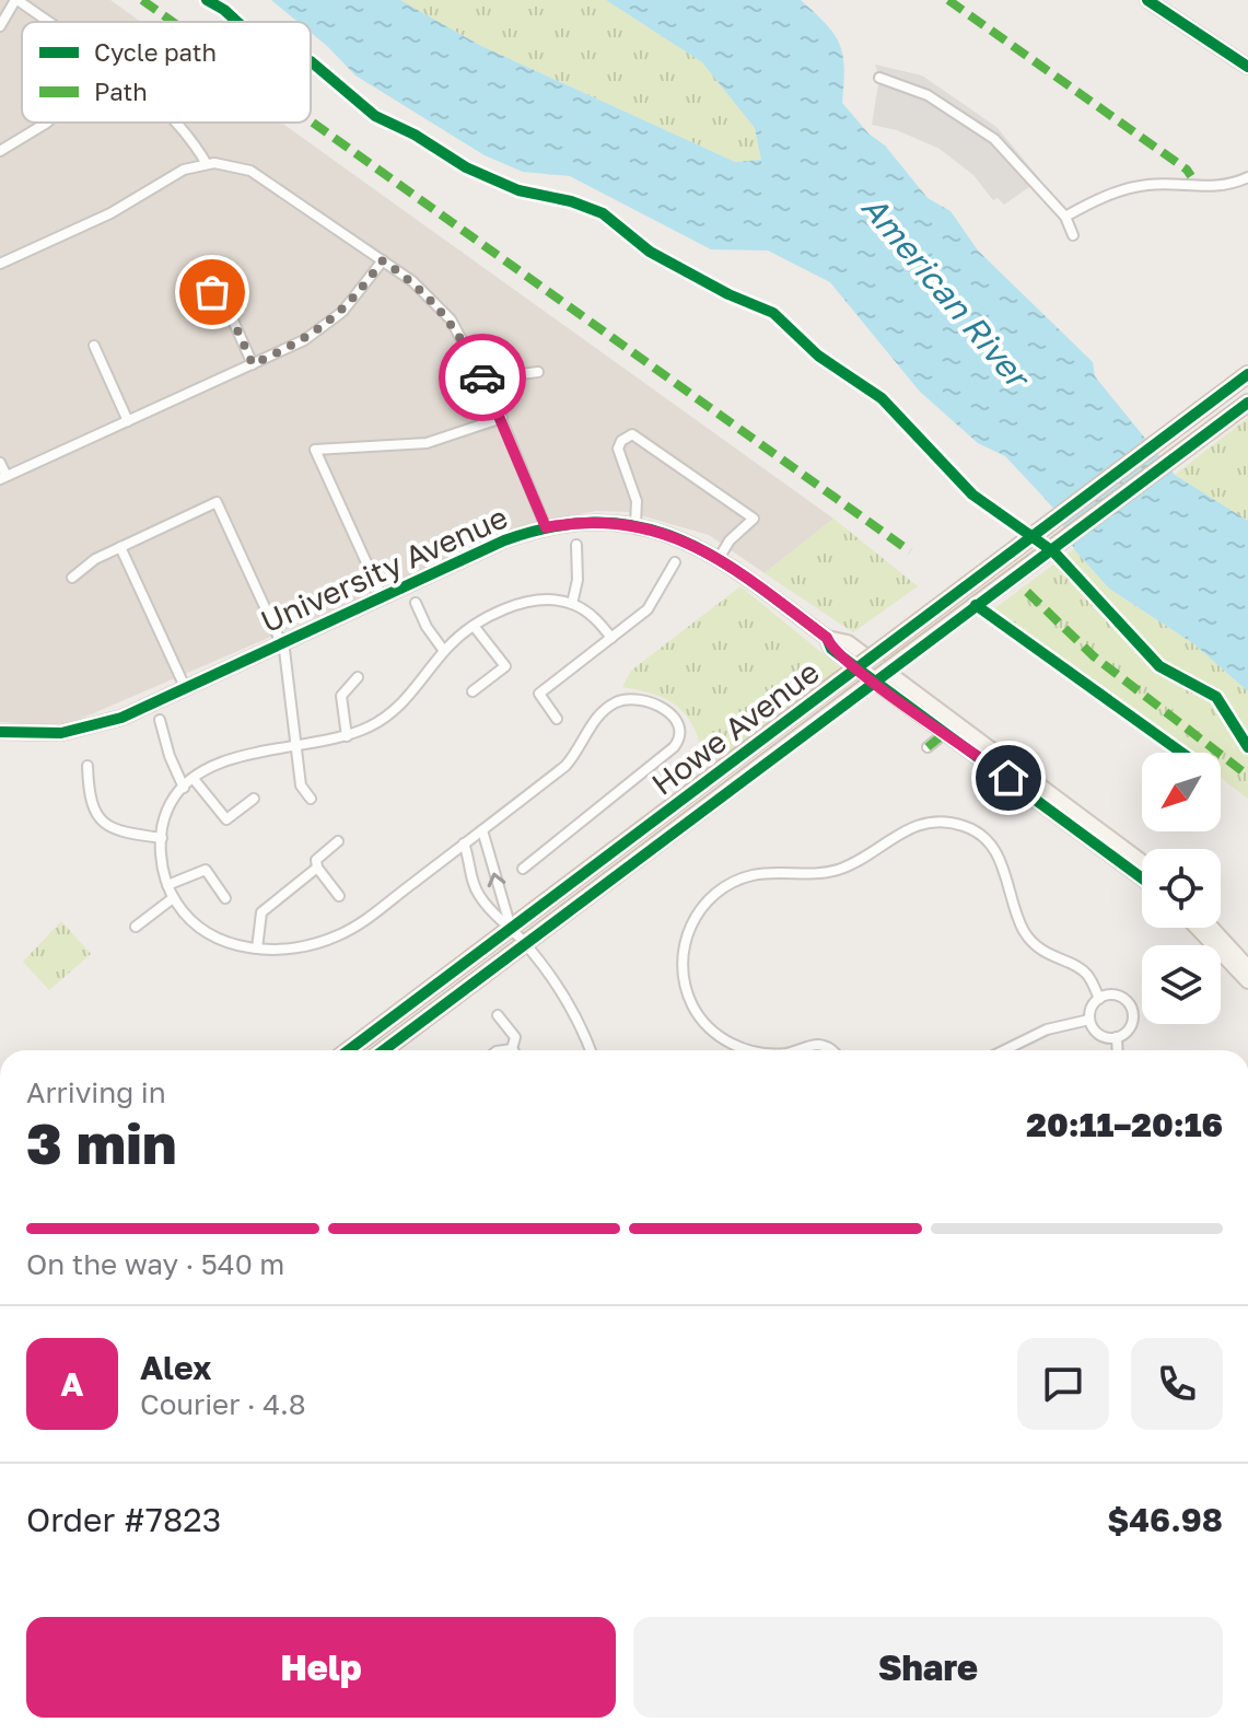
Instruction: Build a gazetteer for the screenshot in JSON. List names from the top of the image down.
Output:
{
  "streets": {
    "main road": ["Howe Avenue"],
    "street": ["University Avenue"]
  },
  "water": ["American River"],
  "legend": ["Cycle path", "Path"],
  "north": "bottom left",
  "page": {
    "heading": ["3 min", "Arriving in", "20:11–20:16"],
    "panel": [
      "Alex",
      "Courier · 4.8",
      "Order #7823",
      "$46.98"
    ],
    "bar": "On the way · 540 m",
    "round": "A",
    "buttons": ["Help", "Share"]
  }
}
